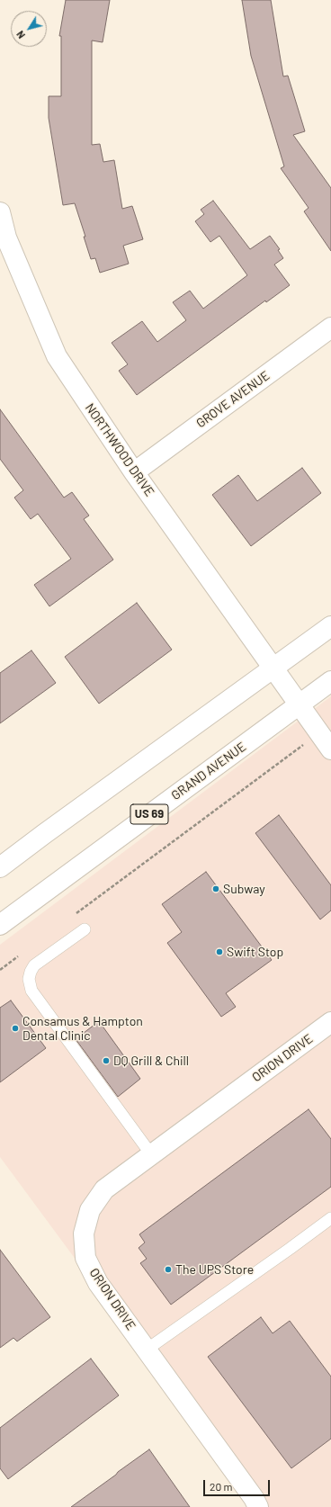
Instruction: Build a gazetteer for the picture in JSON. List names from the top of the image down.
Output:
{
  "streets": {
    "street": [
      "GROVE AVENUE",
      "NORTHWOOD DRIVE",
      "GRAND AVENUE",
      "US 69",
      "ORION DRIVE"
    ]
  },
  "crossings": [
    ["GROVE AVENUE", "NORTHWOOD DRIVE"],
    ["NORTHWOOD DRIVE", "GRAND AVENUE"]
  ],
  "places": [
    "Subway",
    "Swift Stop",
    "Consamus & Hampton Dental Clinic",
    "DQ Grill & Chill",
    "The UPS Store"
  ],
  "scale_bar": "20 m",
  "north": "bottom left"
}
